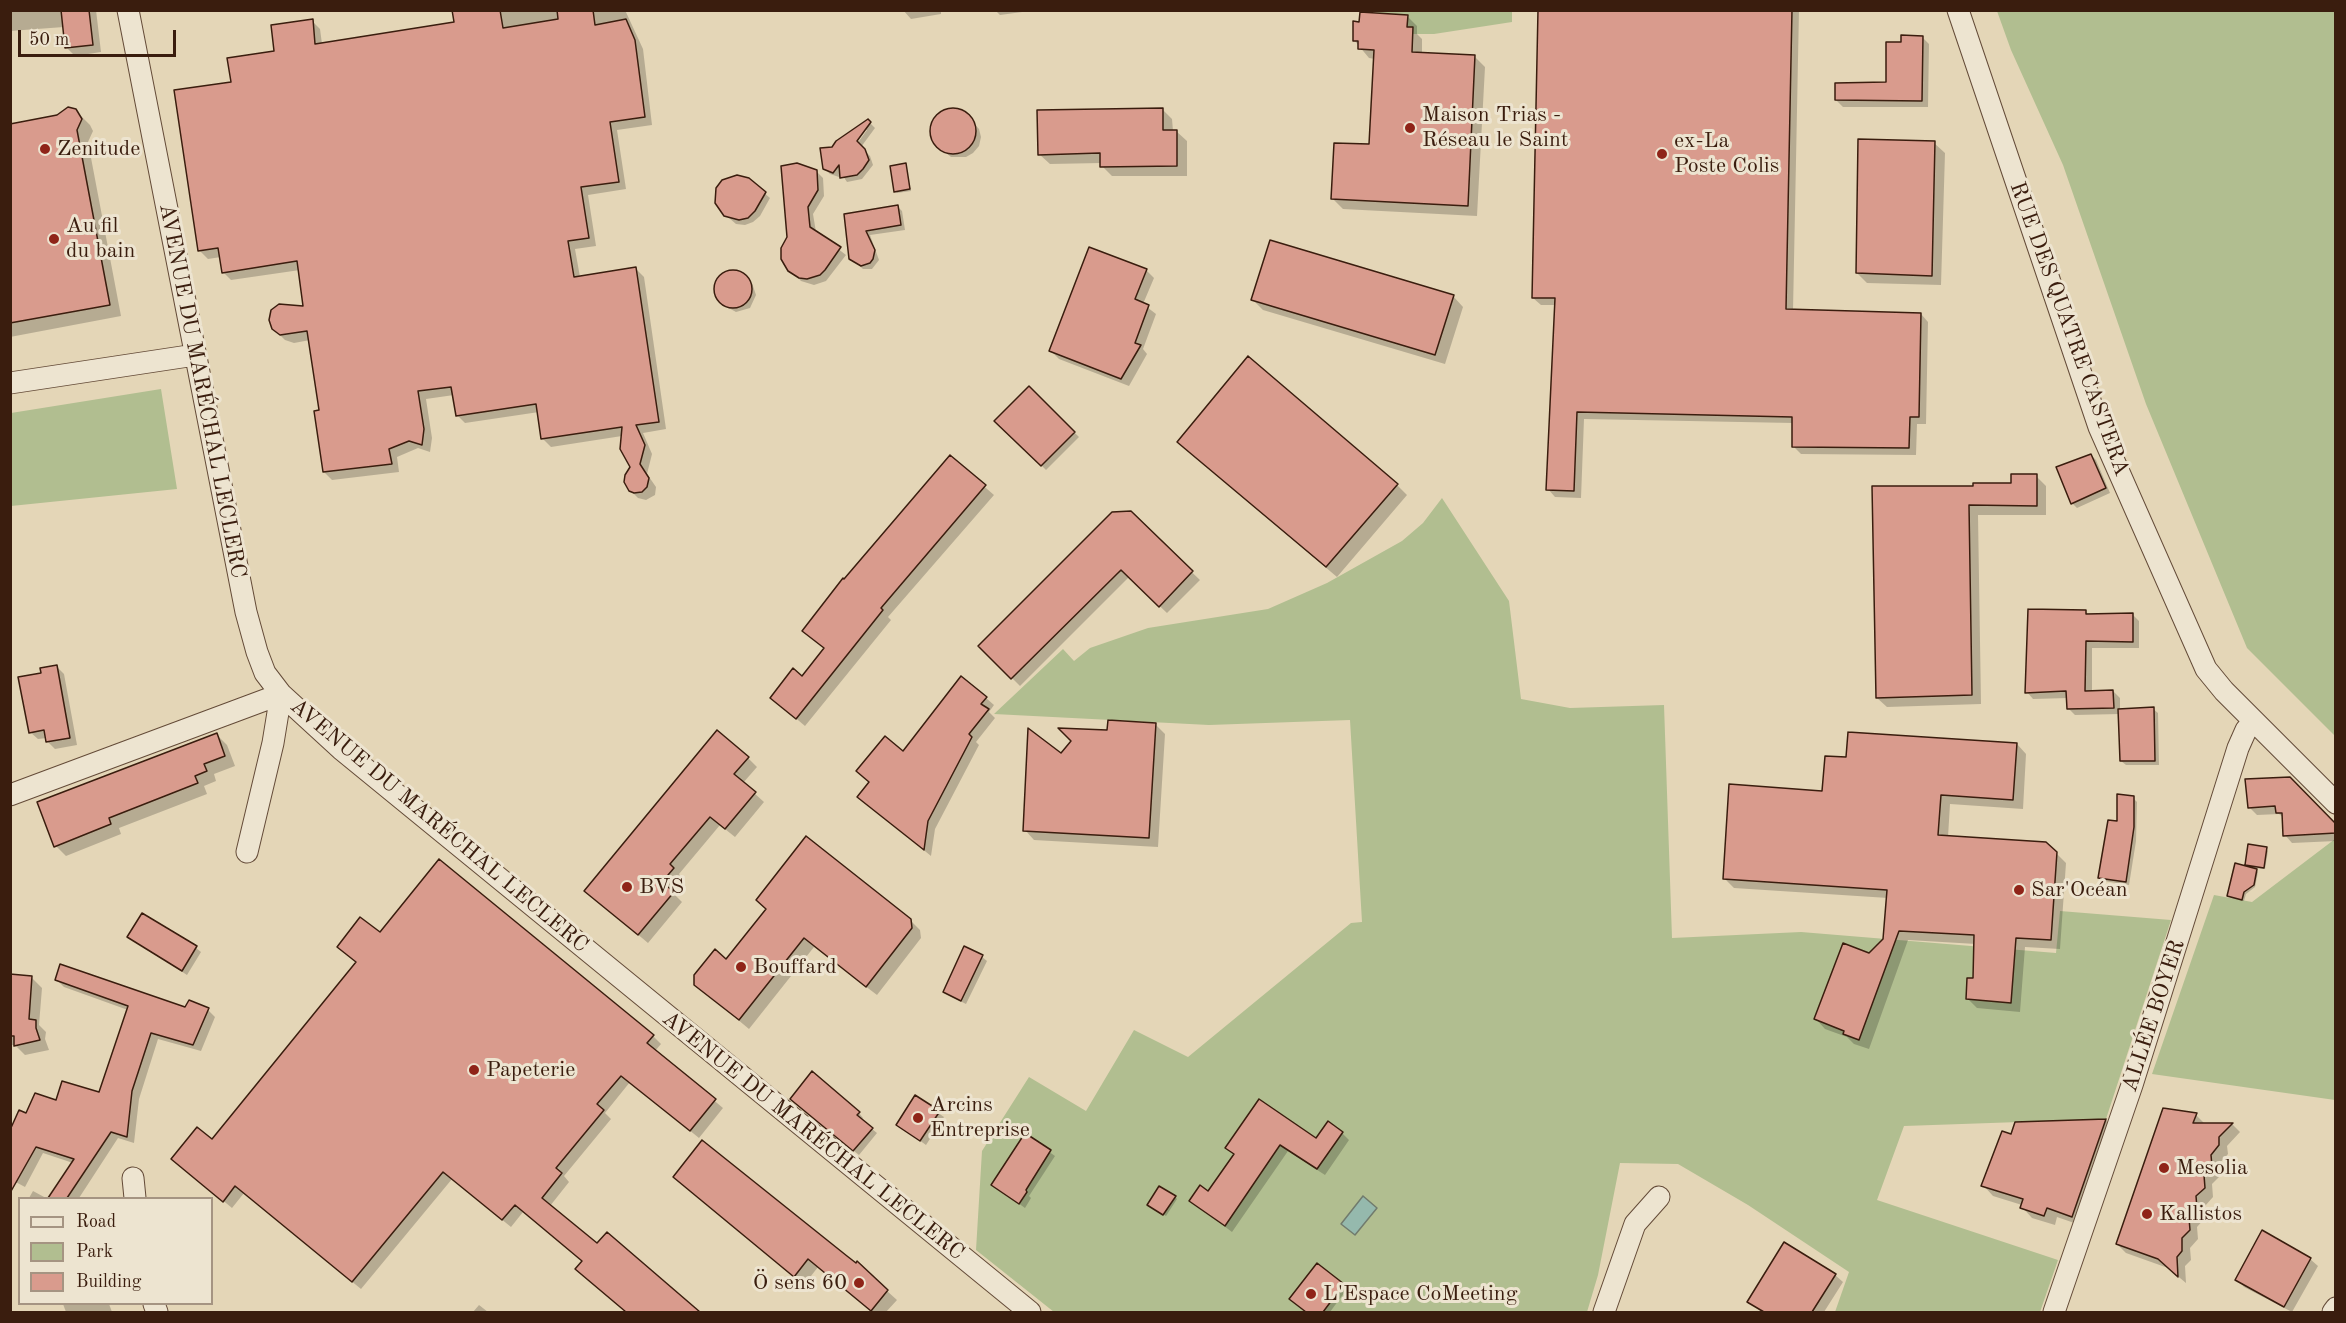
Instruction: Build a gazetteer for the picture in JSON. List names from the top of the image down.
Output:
{
  "streets": {
    "street": ["RUE DES QUATRE CASTERA", "AVENUE DU MARÉCHAL LECLERC", "ALLÉE BOYER"]
  },
  "crossings": [
    ["RUE DES QUATRE CASTERA", "ALLÉE BOYER"]
  ],
  "places": [
    "Maison Trias - Réseau le Saint",
    "Zenitude",
    "ex-La Poste Colis",
    "Au fil du bain",
    "BVS",
    "Sar'Océan",
    "Bouffard",
    "Papeterie",
    "Arcins Entreprise",
    "Mesolia",
    "Kallistos",
    "Ö sens 60",
    "L'Espace CoMeeting"
  ],
  "legend": ["Road", "Park", "Building"],
  "scale_bar": "50 m"
}
